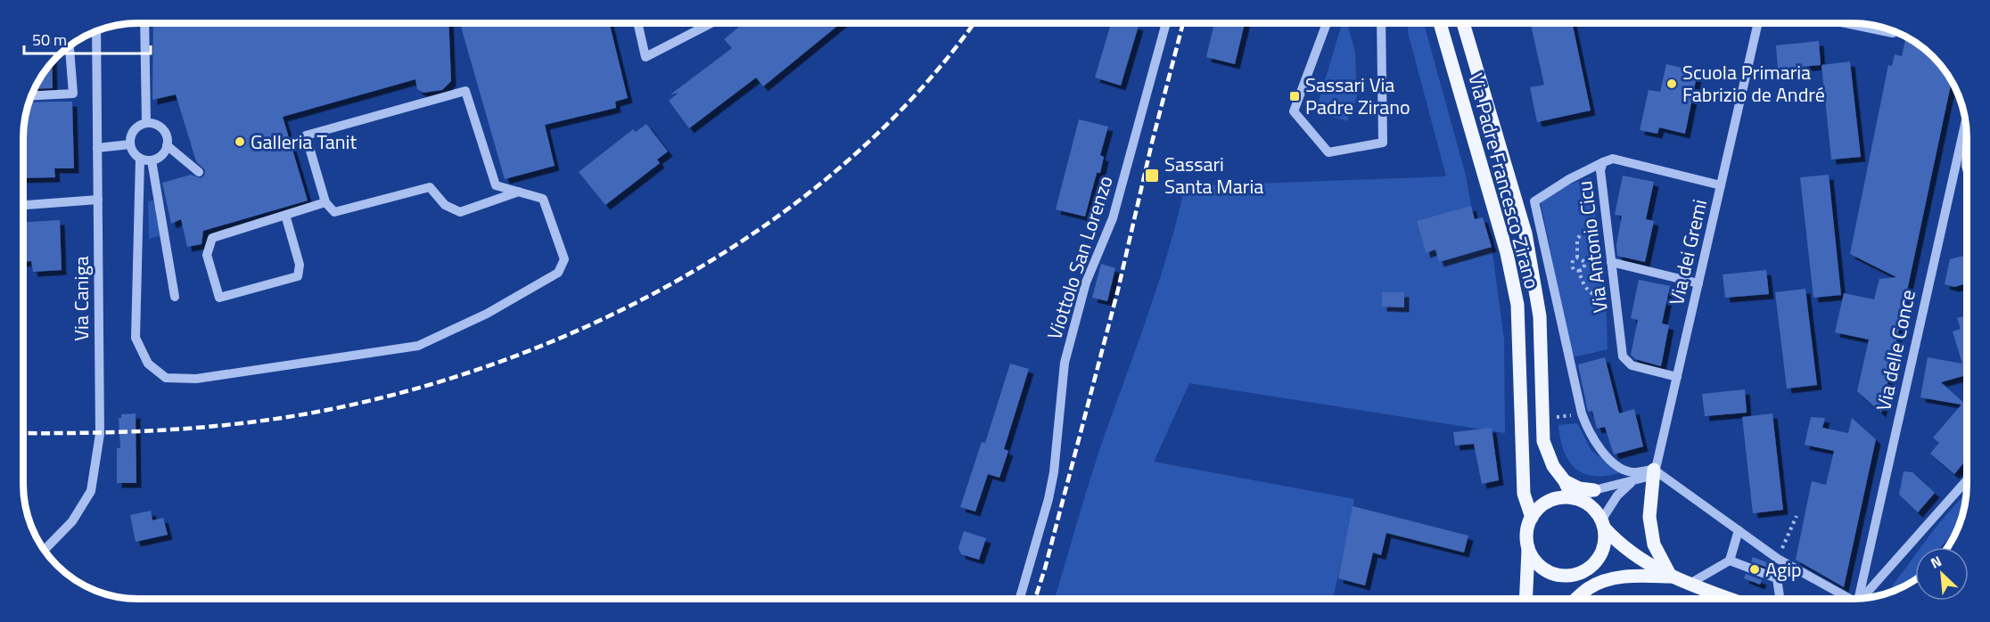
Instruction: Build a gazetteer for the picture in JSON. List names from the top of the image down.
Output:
{
  "streets": {
    "main road": ["Via Padre Francesco Zirano"],
    "street": [
      "Via Antonio Cicu",
      "Via dei Gremi",
      "Viottolo San Lorenzo",
      "Via Caniga",
      "Via delle Conce"
    ]
  },
  "crossings": [
    ["Via Antonio Cicu", "Via dei Gremi"]
  ],
  "places": {
    "other": ["Scuola Primaria Fabrizio de André", "Galleria Tanit", "Agip"],
    "transit": ["Sassari Via Padre Zirano", "Sassari Santa Maria"]
  },
  "scale_bar": "50 m",
  "north": "top left"
}
